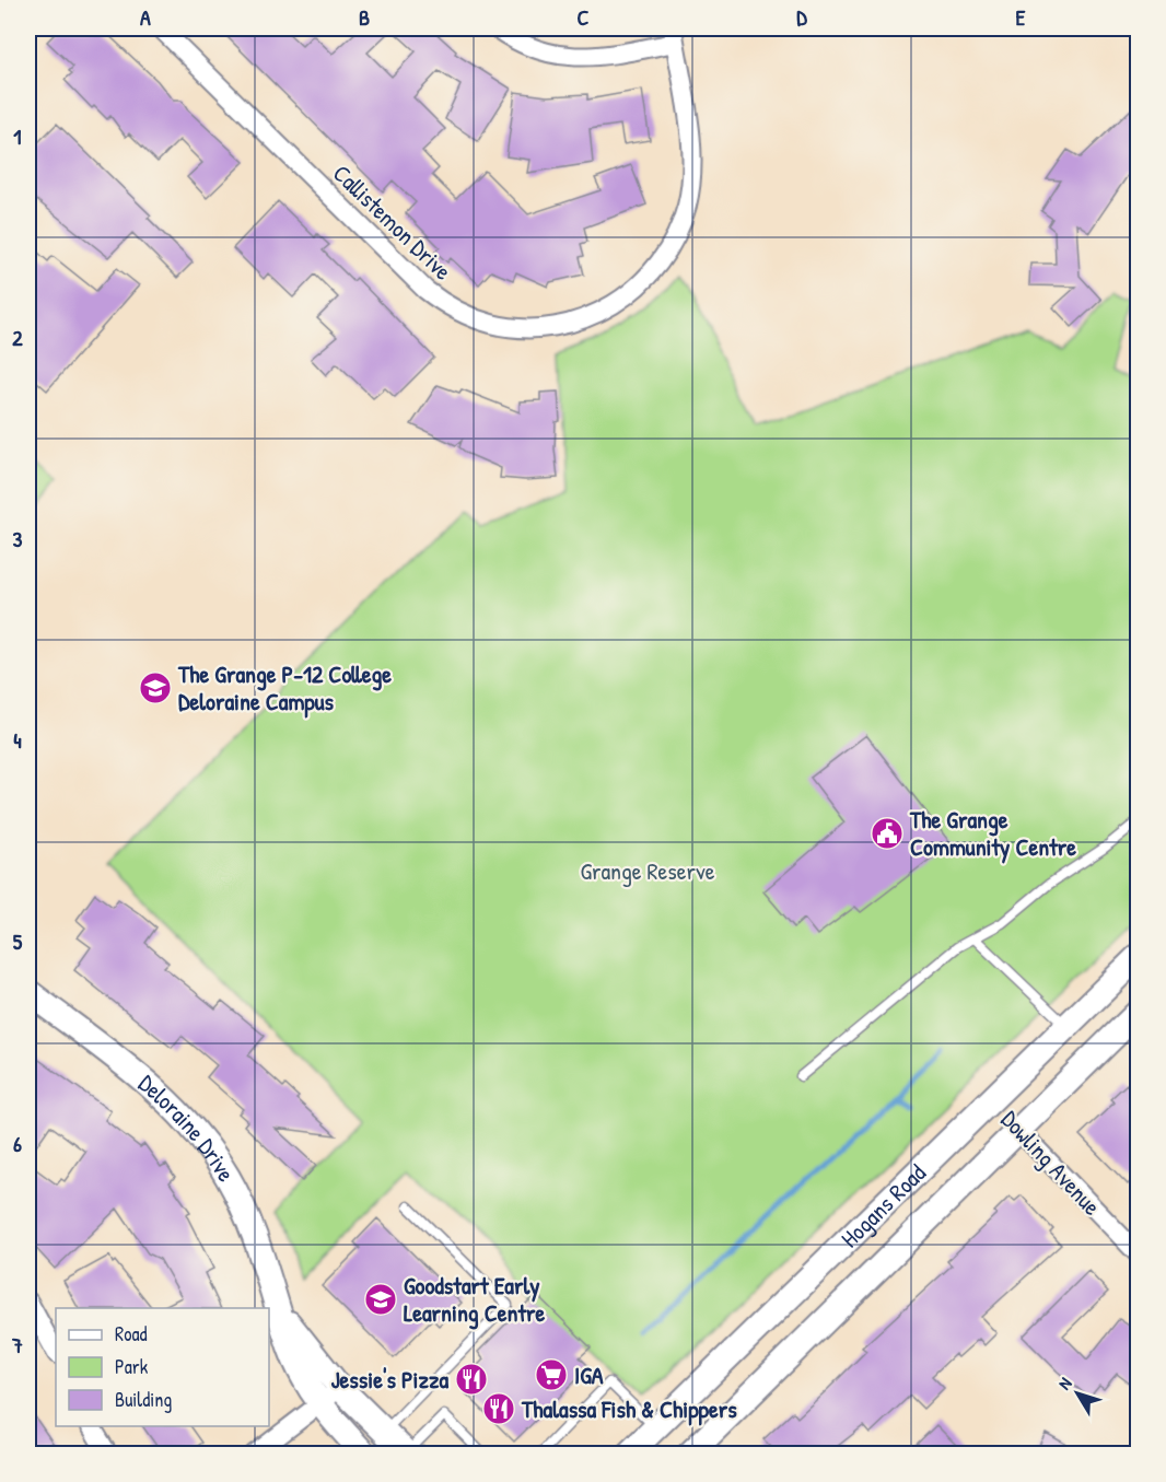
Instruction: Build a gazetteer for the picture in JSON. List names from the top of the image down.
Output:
{
  "streets": {
    "street": [
      "Callistemon Drive",
      "Deloraine Drive",
      "Dowling Avenue",
      "Hogans Road"
    ]
  },
  "crossings": [
    ["Dowling Avenue", "Hogans Road"]
  ],
  "parks": ["Grange Reserve"],
  "places": {
    "school or university": ["The Grange P-12 College Deloraine Campus", "Goodstart Early Learning Centre"],
    "public building": ["The Grange Community Centre"],
    "supermarket": ["IGA"],
    "restaurant": ["Jessie's Pizza", "Thalassa Fish & Chippers"]
  },
  "legend": ["Road", "Park", "Building"],
  "north": "top left",
  "grid": {
    "columns": [
      "A",
      "B",
      "C",
      "D",
      "E"
    ],
    "rows": [
      "1",
      "2",
      "3",
      "4",
      "5",
      "6",
      "7"
    ]
  }
}
